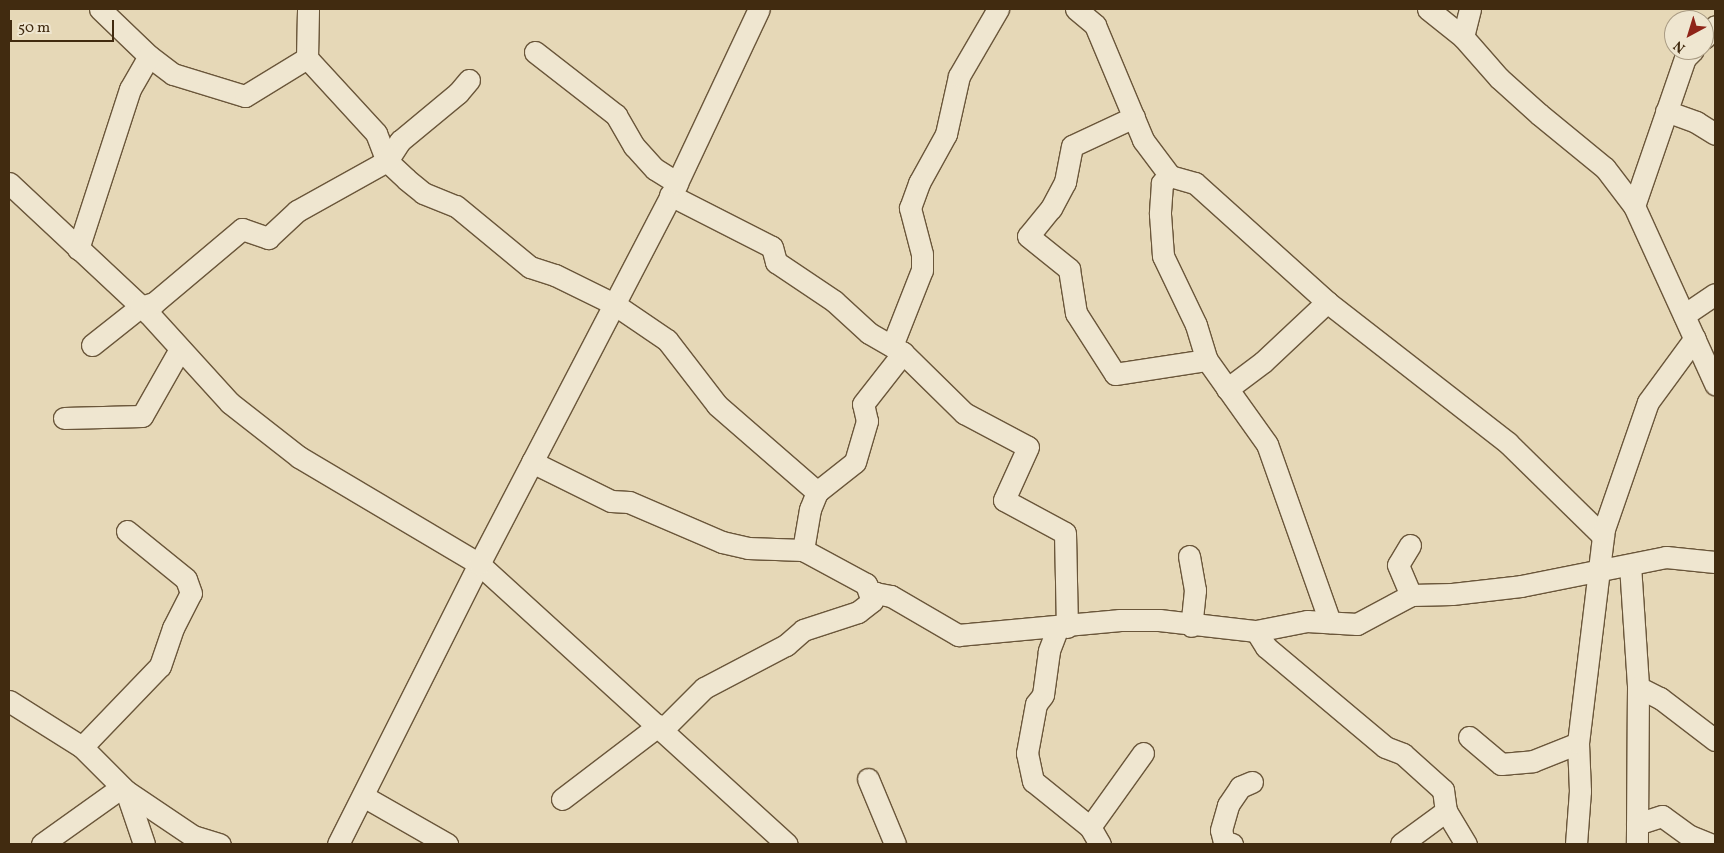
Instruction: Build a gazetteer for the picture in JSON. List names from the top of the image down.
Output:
{
  "scale_bar": "50 m",
  "north": "bottom left"
}
